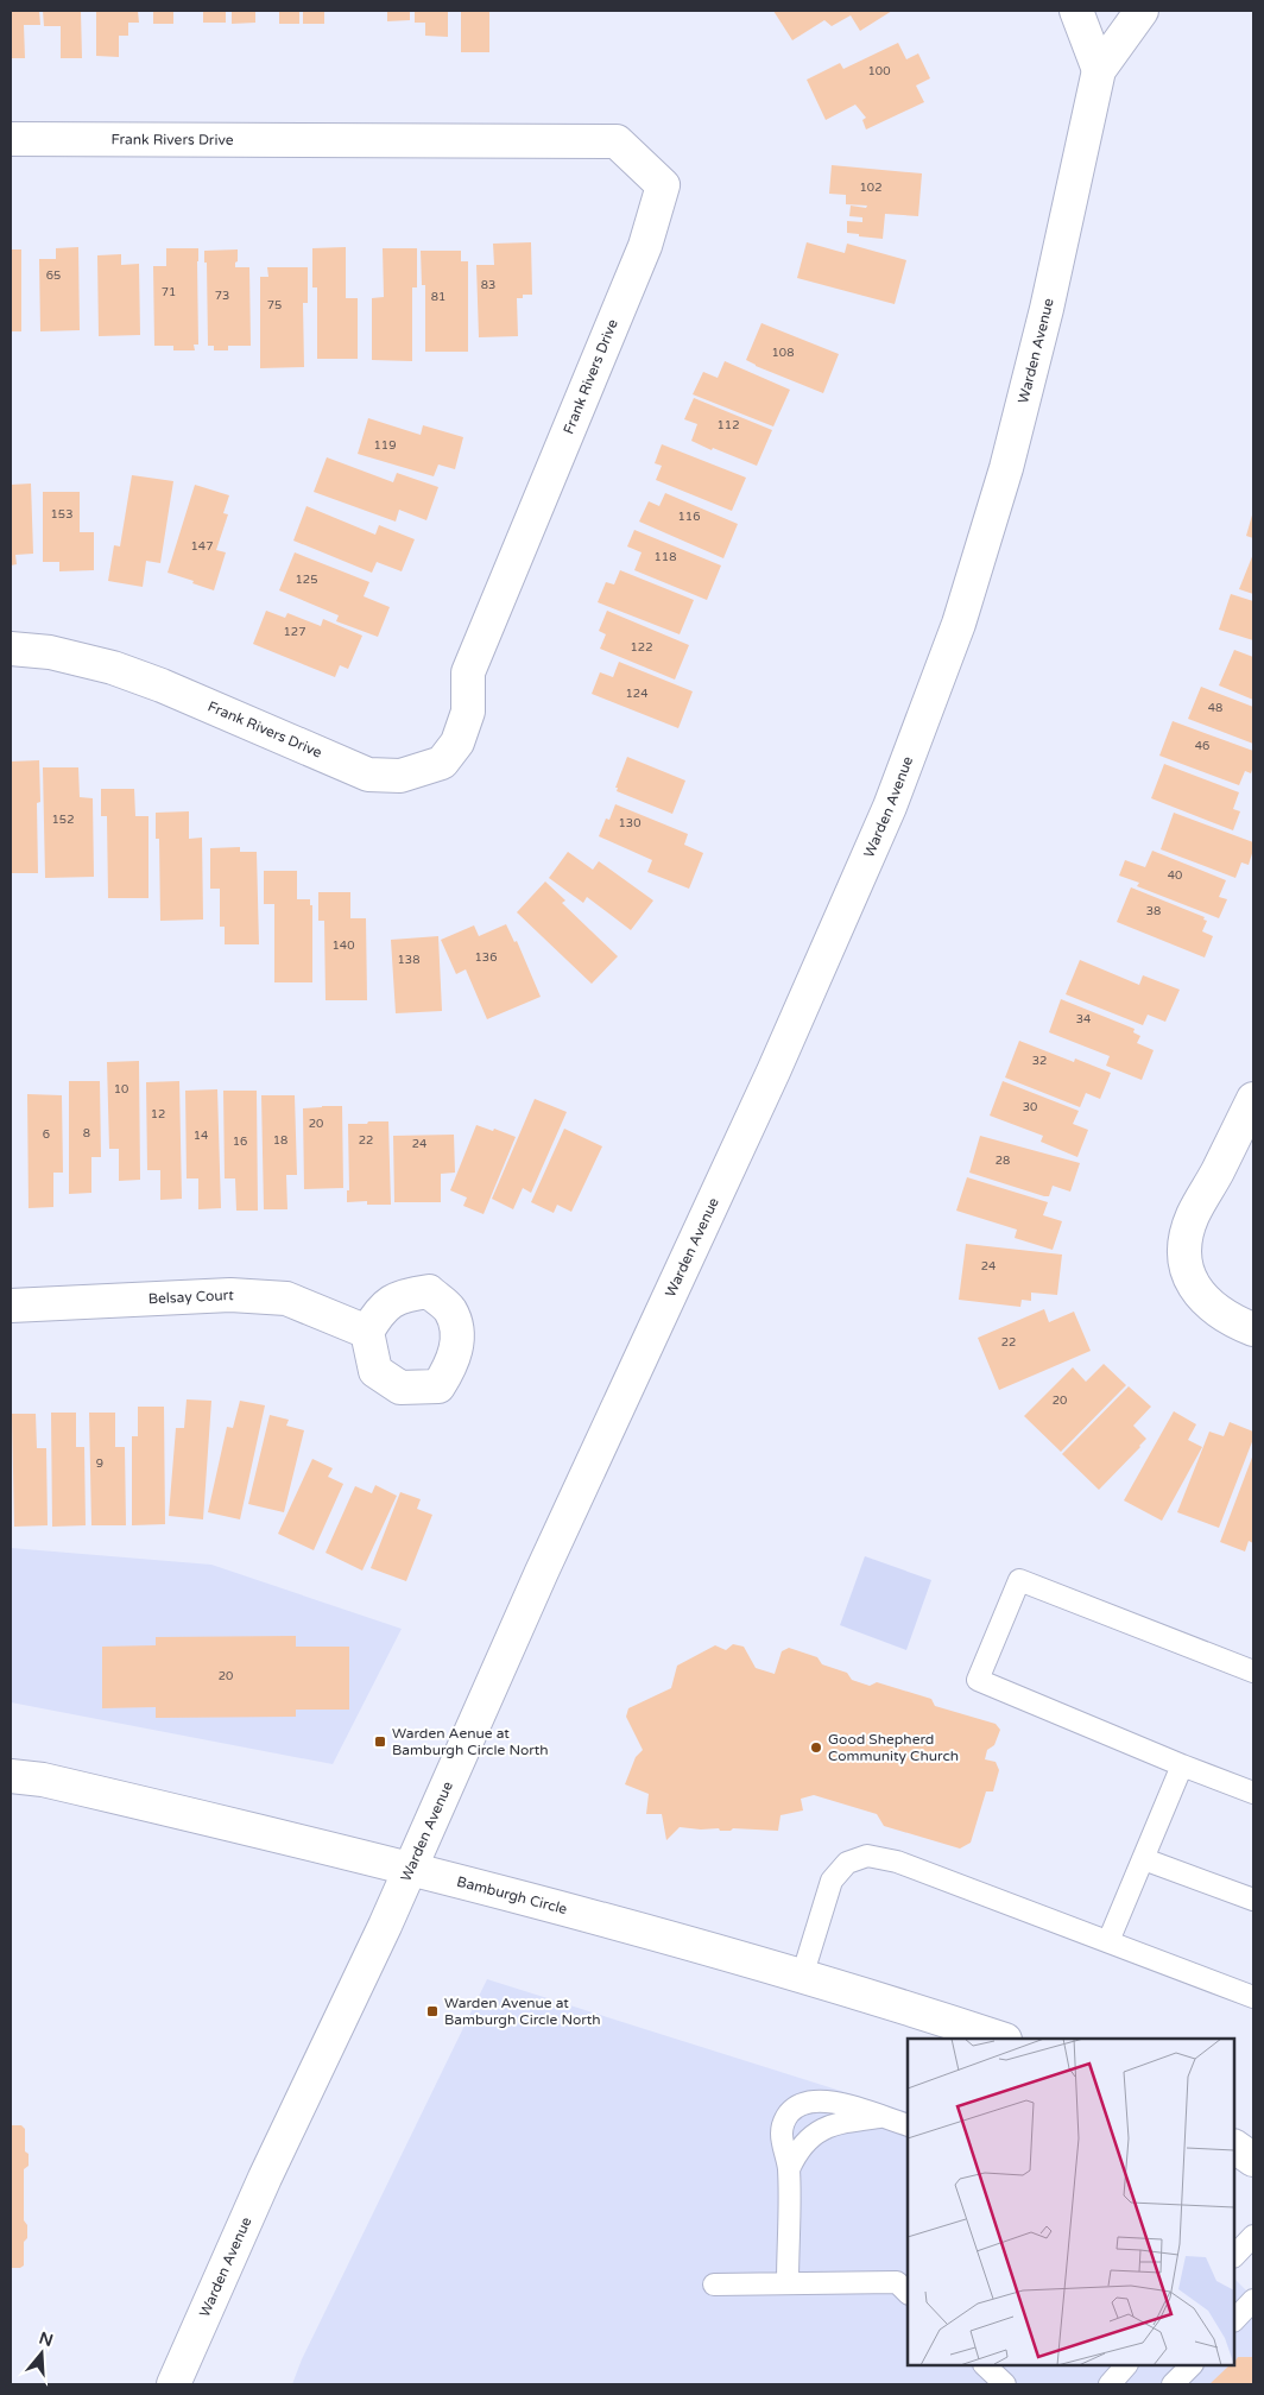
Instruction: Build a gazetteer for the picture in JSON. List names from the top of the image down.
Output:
{
  "streets": {
    "street": [
      "Frank Rivers Drive",
      "Warden Avenue",
      "Belsay Court",
      "Bamburgh Circle"
    ]
  },
  "crossings": [
    ["Warden Avenue", "Bamburgh Circle"]
  ],
  "places": {
    "transit": ["Warden Aenue at Bamburgh Circle North", "Warden Avenue at Bamburgh Circle North"],
    "other": ["Good Shepherd Community Church"]
  },
  "house_numbers": [
    "100",
    "102",
    "65",
    "83",
    "71",
    "73",
    "81",
    "75",
    "108",
    "112",
    "119",
    "153",
    "116",
    "147",
    "118",
    "125",
    "127",
    "122",
    "124",
    "48",
    "46",
    "152",
    "130",
    "40",
    "38",
    "140",
    "136",
    "138",
    "34",
    "32",
    "10",
    "30",
    "12",
    "20",
    "8",
    "6",
    "14",
    "18",
    "22",
    "16",
    "24",
    "28",
    "24",
    "22",
    "20",
    "9",
    "20"
  ],
  "north": "top"
}
